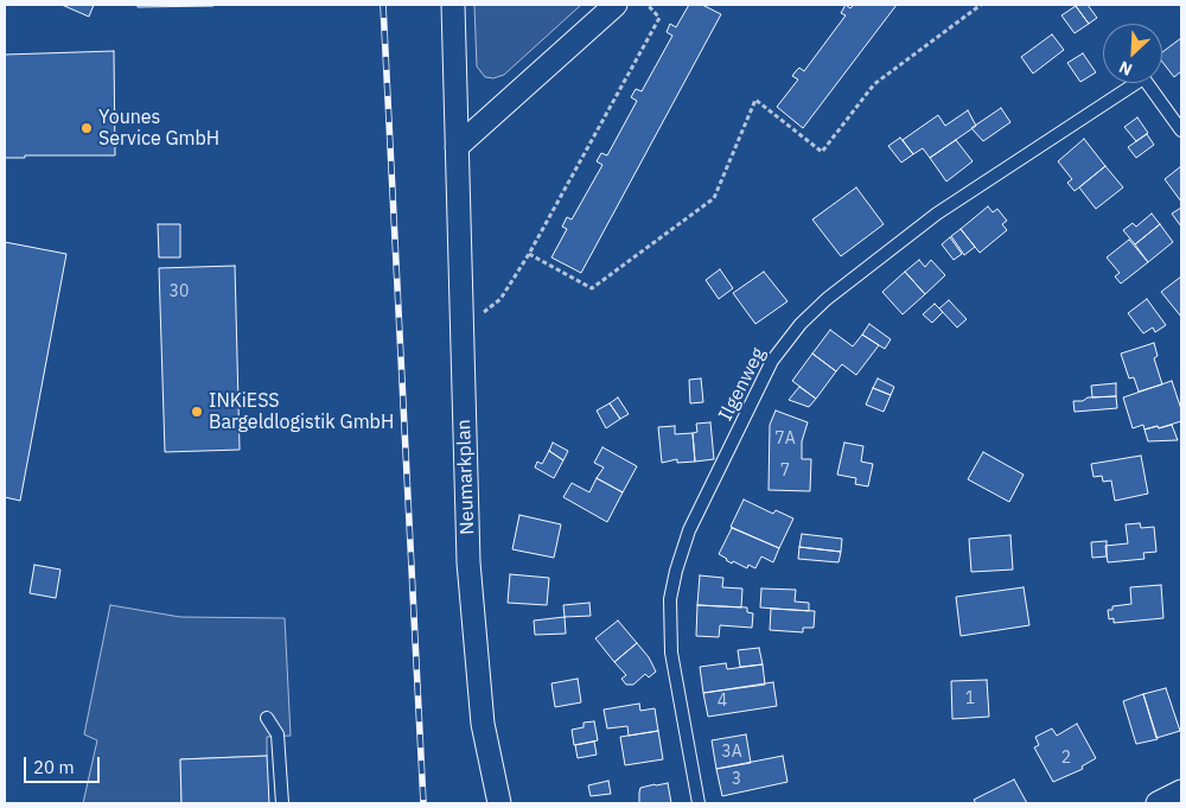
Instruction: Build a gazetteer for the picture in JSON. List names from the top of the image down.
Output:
{
  "streets": {
    "street": ["Neumarkplan"],
    "lane": ["Ilgenweg"]
  },
  "places": ["Younes Service GmbH", "INKiESS Bargeldlogistik GmbH"],
  "house_numbers": [
    "30",
    "7A",
    "7",
    "1",
    "4",
    "3A",
    "2",
    "3"
  ],
  "scale_bar": "20 m",
  "north": "bottom left"
}
